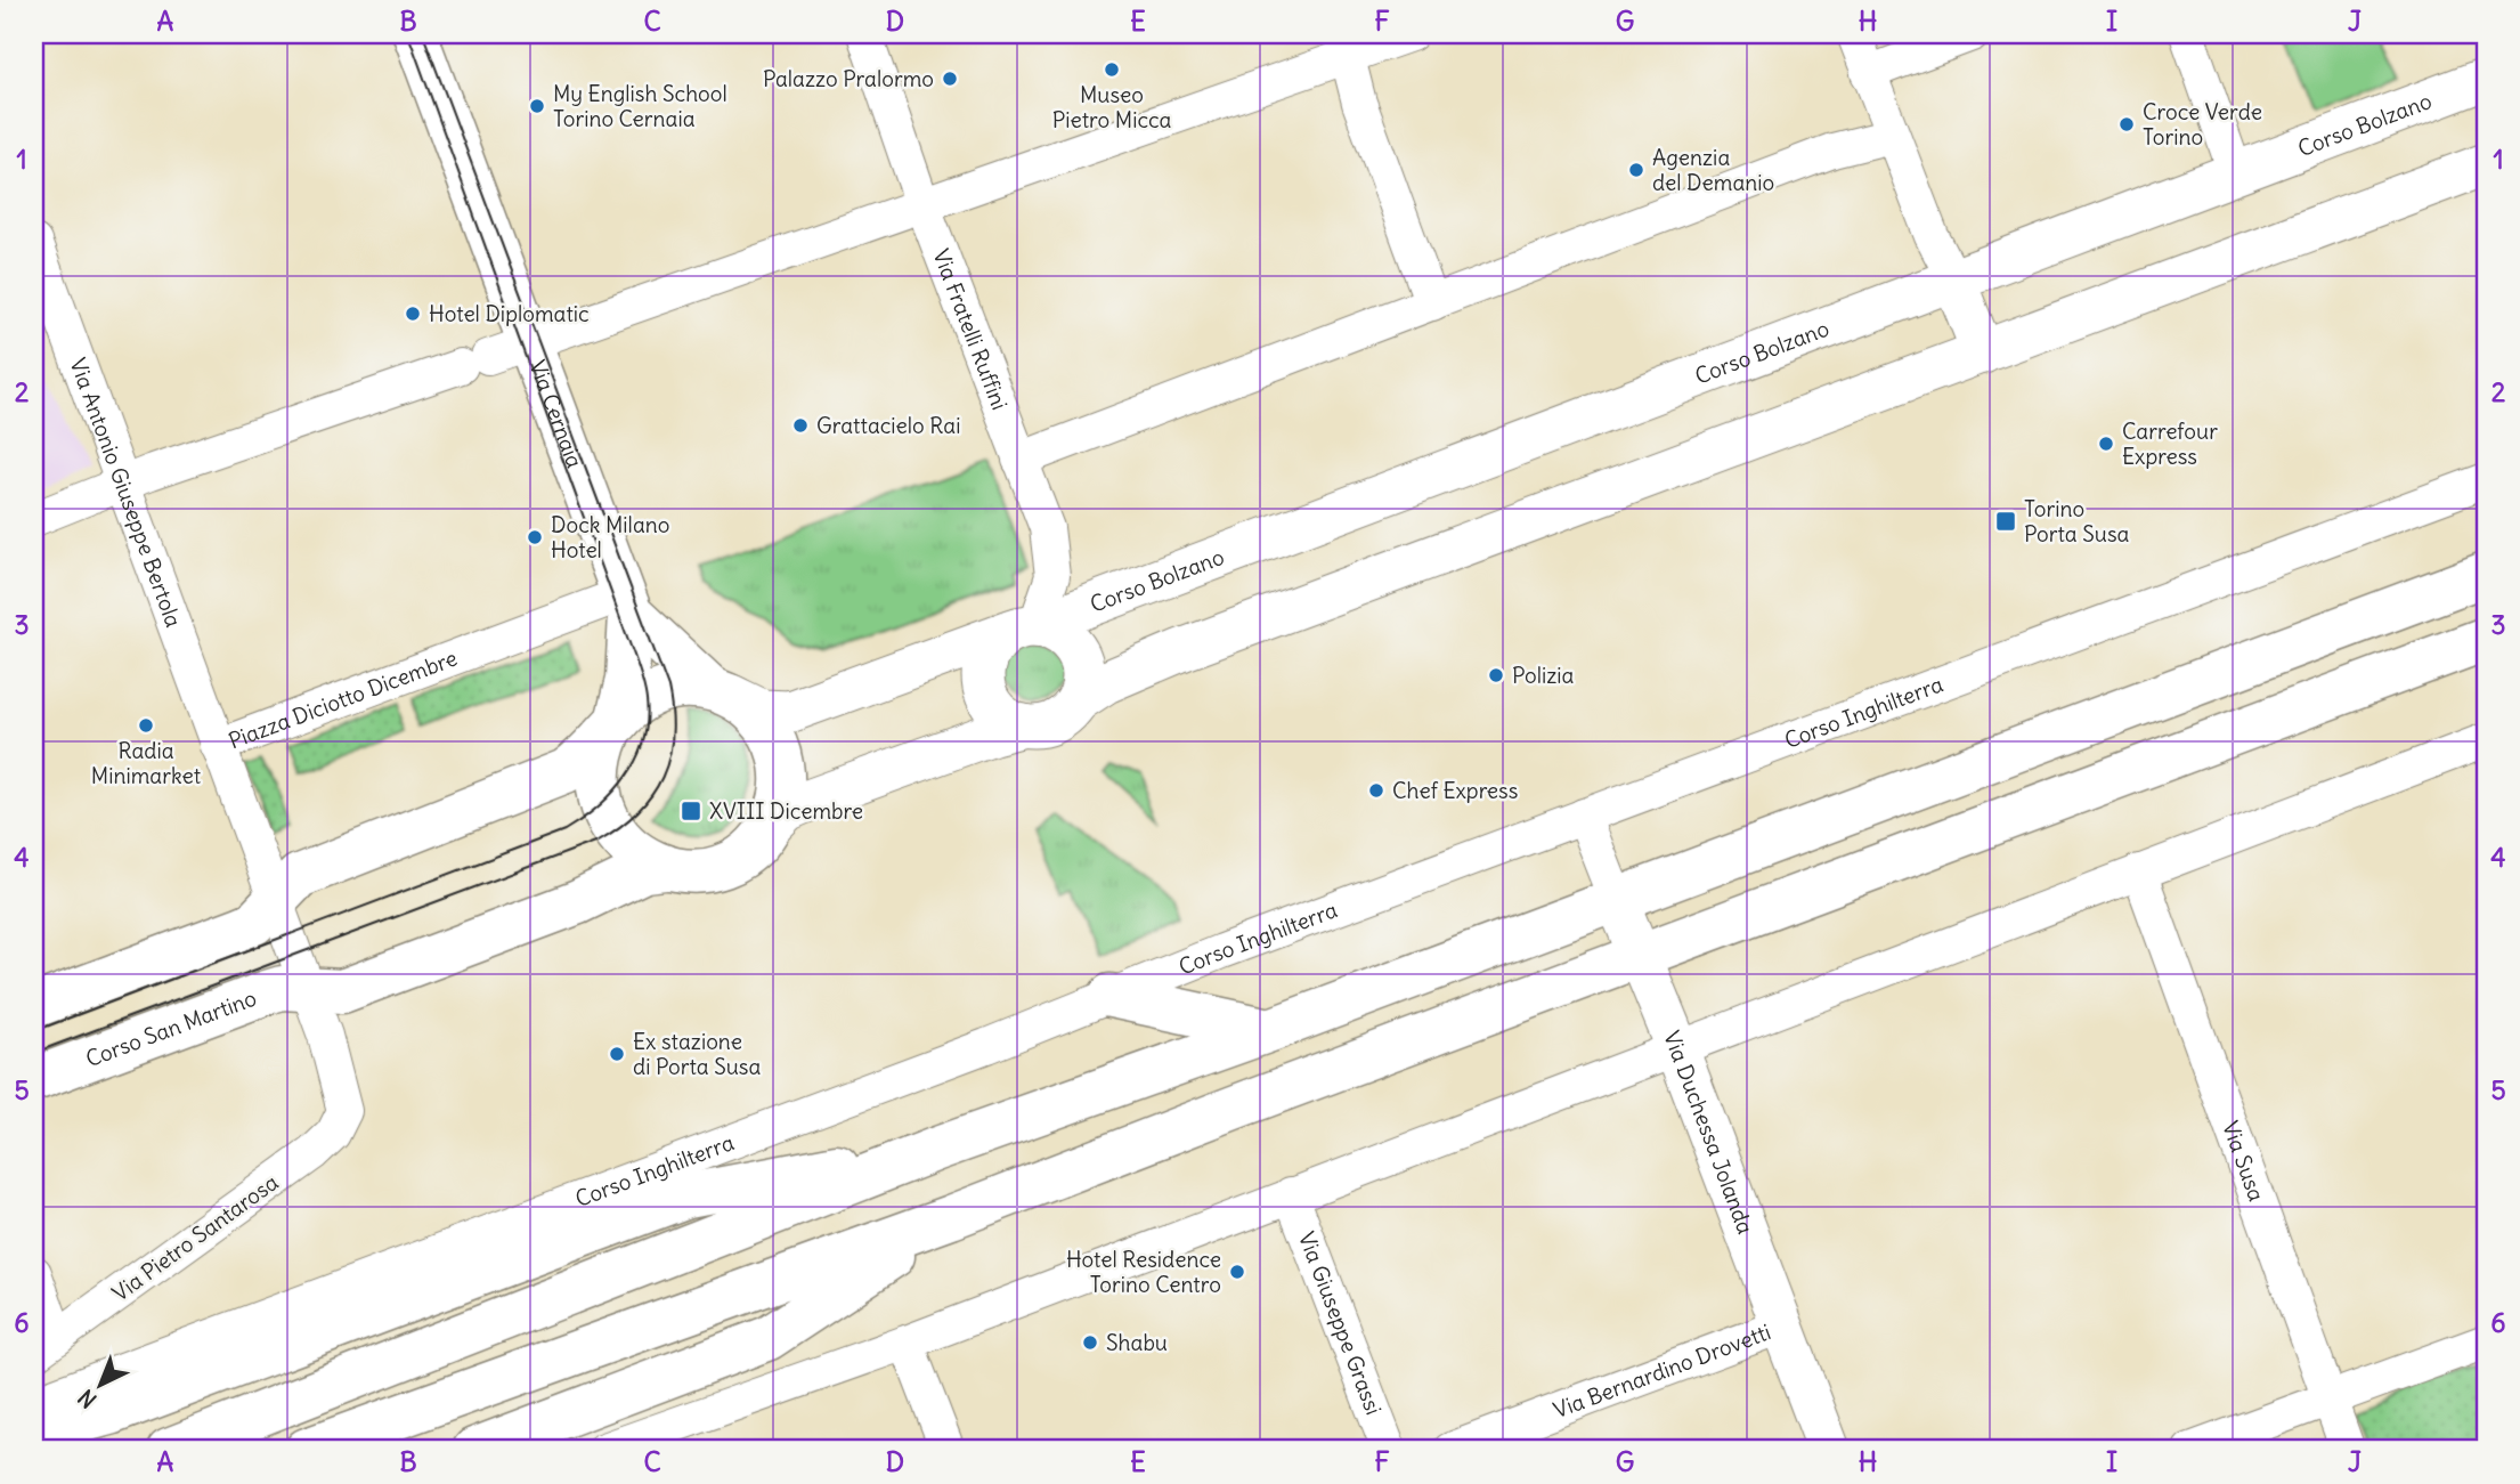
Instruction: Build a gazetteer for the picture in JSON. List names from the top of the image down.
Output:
{
  "streets": {
    "main road": ["Via Cernaia", "Corso San Martino"],
    "street": [
      "Corso Bolzano",
      "Via Fratelli Ruffini",
      "Via Antonio Giuseppe Bertola",
      "Piazza Diciotto Dicembre",
      "Corso Inghilterra",
      "Via Duchessa Jolanda",
      "Via Susa",
      "Via Pietro Santarosa",
      "Via Giuseppe Grassi",
      "Via Bernardino Drovetti"
    ]
  },
  "crossings": [
    ["Corso Bolzano", "Via Fratelli Ruffini"],
    ["Corso Bolzano", "Via Cernaia"],
    ["Via Cernaia", "Piazza Diciotto Dicembre"],
    ["Via Antonio Giuseppe Bertola", "Piazza Diciotto Dicembre"],
    ["Piazza Diciotto Dicembre", "Corso San Martino"],
    ["Piazza Diciotto Dicembre", "Via Pietro Santarosa"],
    ["Corso Inghilterra", "Via Duchessa Jolanda"],
    ["Via Duchessa Jolanda", "Via Bernardino Drovetti"]
  ],
  "places": {
    "other": [
      "Museo Pietro Micca",
      "Palazzo Pralormo",
      "My English School Torino Cernaia",
      "Croce Verde Torino",
      "Agenzia del Demanio",
      "Hotel Diplomatic",
      "Grattacielo Rai",
      "Carrefour Express",
      "Dock Milano Hotel",
      "Polizia",
      "Radia Minimarket",
      "Chef Express",
      "Ex stazione di Porta Susa",
      "Hotel Residence Torino Centro",
      "Shabu"
    ],
    "transit": ["Torino Porta Susa", "XVIII Dicembre"]
  },
  "north": "bottom left",
  "grid": {
    "columns": [
      "A",
      "B",
      "C",
      "D",
      "E",
      "F",
      "G",
      "H",
      "I",
      "J"
    ],
    "rows": [
      "1",
      "2",
      "3",
      "4",
      "5",
      "6"
    ]
  }
}
